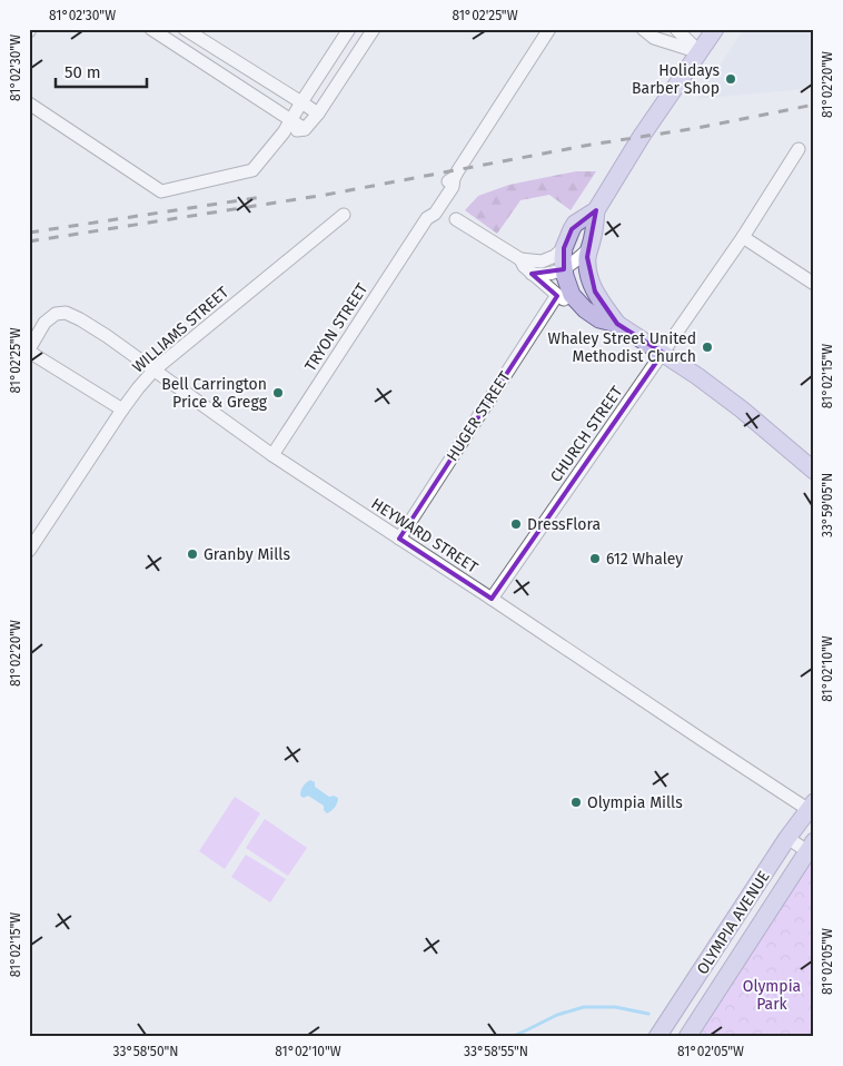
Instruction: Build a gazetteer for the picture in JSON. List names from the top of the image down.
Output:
{
  "streets": {
    "main road": ["OLYMPIA AVENUE"],
    "street": [
      "TRYON STREET",
      "WILLIAMS STREET",
      "HUGER STREET",
      "CHURCH STREET",
      "HEYWARD STREET"
    ]
  },
  "crossings": [
    ["TRYON STREET", "HEYWARD STREET"],
    ["WILLIAMS STREET", "HEYWARD STREET"],
    ["HUGER STREET", "HEYWARD STREET"],
    ["CHURCH STREET", "HEYWARD STREET"],
    ["HEYWARD STREET", "OLYMPIA AVENUE"]
  ],
  "parks": ["Olympia Park"],
  "places": [
    "Holidays Barber Shop",
    "Whaley Street United Methodist Church",
    "Bell Carrington Price & Gregg",
    "DressFlora",
    "Granby Mills",
    "612 Whaley",
    "Olympia Mills"
  ],
  "scale_bar": "50 m",
  "coordinates": [
    "81°02'30\"W",
    "81°02'25\"W",
    "81°02'20\"W",
    "81°02'15\"W",
    "33°59'05\"N",
    "81°02'10\"W",
    "81°02'05\"W",
    "33°58'50\"N",
    "33°58'55\"N"
  ]
}
